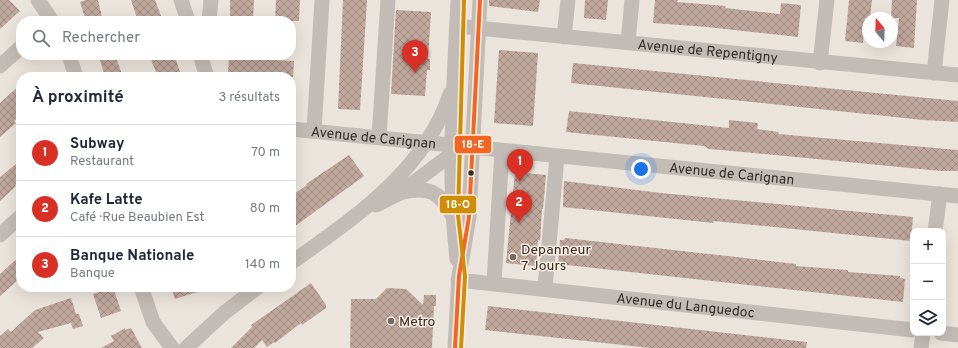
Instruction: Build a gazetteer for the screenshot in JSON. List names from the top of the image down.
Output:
{
  "streets": {
    "street": ["Avenue de Repentigny", "Avenue de Carignan", "Avenue du Languedoc"]
  },
  "places": ["Depanneur 7 Jours", "Metro"],
  "lines": ["transit line 18-E", "transit line 18-O"],
  "north": "top",
  "page": {
    "search": "Rechercher",
    "pins": ["3", "1", "2"],
    "heading": ["À proximité", "3 résultats"],
    "list": [
      {
        "mark": "1",
        "name": "Subway",
        "note": "Restaurant",
        "value": "70 m"
      },
      {
        "mark": "2",
        "name": "Kafe Latte",
        "note": "Café · Rue Beaubien Est",
        "value": "80 m"
      },
      {
        "mark": "3",
        "name": "Banque Nationale",
        "note": "Banque",
        "value": "140 m"
      }
    ],
    "map_buttons": ["+", "−"]
  }
}
